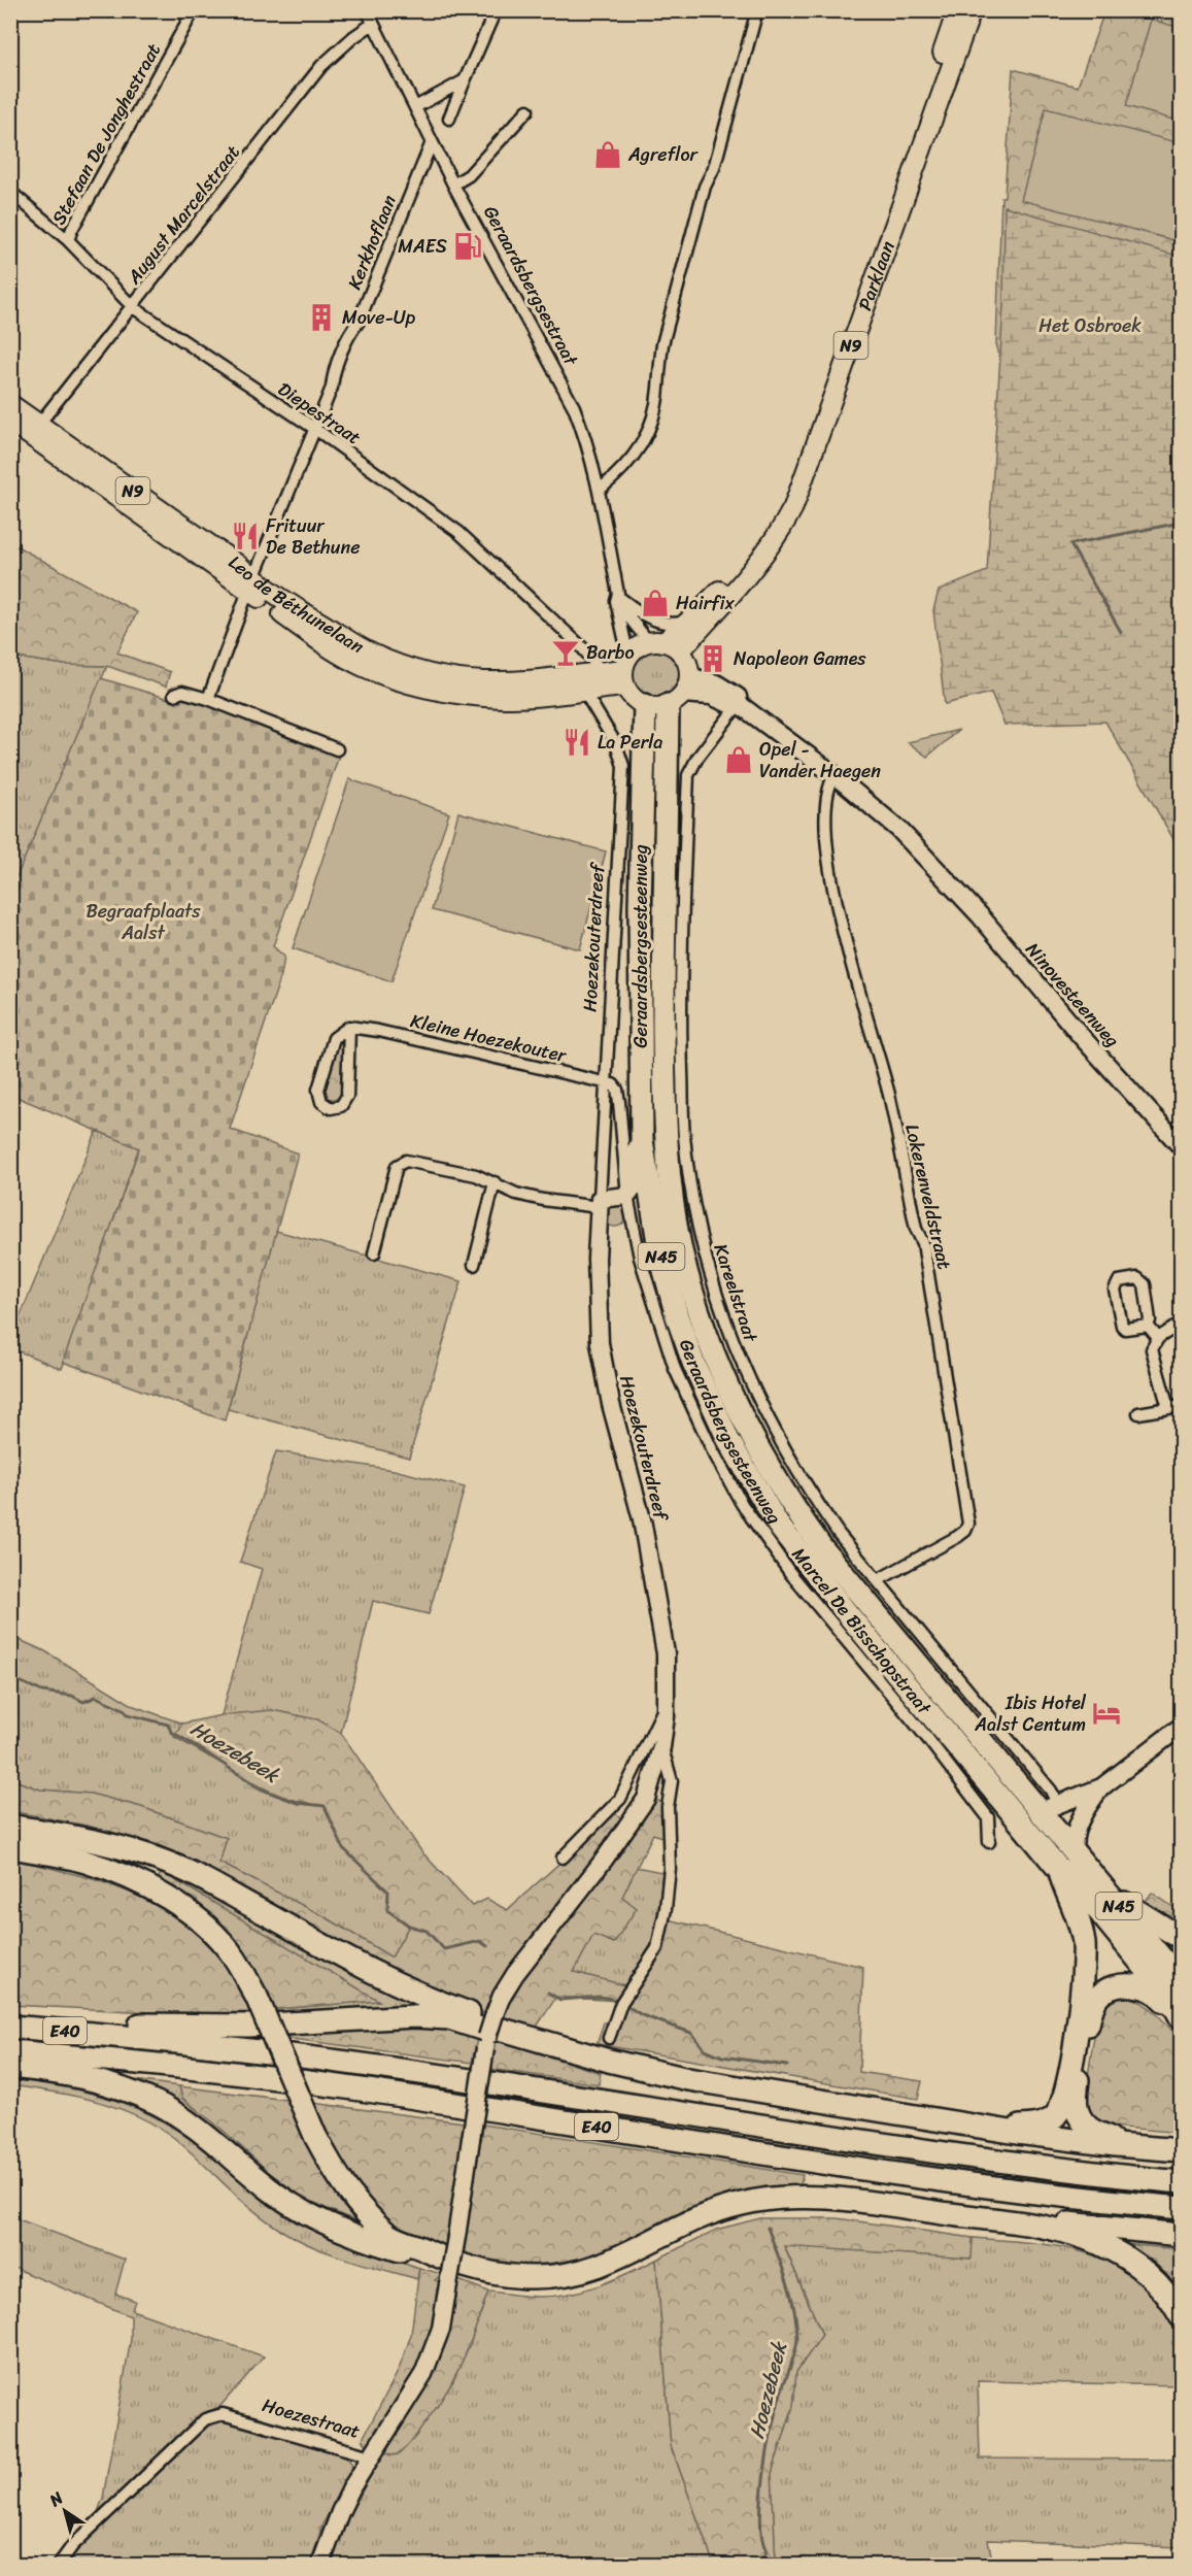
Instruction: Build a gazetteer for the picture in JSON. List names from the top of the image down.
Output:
{
  "streets": {
    "highway": ["Geraardsbergsesteenweg", "N45", "E40"],
    "main road": ["Parklaan", "N9", "Leo de Béthunelaan"],
    "street": [
      "Stefaan De Jonghestraat",
      "August Marcelstraat",
      "Kerkhoflaan",
      "Geraardsbergsestraat",
      "Diepestraat",
      "Hoezekouterdreef",
      "Ninovesteenweg",
      "Kleine Hoezekouter",
      "Lokerenveldstraat",
      "Kareelstraat",
      "Marcel De Bisschopstraat",
      "Hoezestraat"
    ]
  },
  "crossings": [
    ["Stefaan De Jonghestraat", "Diepestraat"],
    ["August Marcelstraat", "Geraardsbergsestraat"],
    ["August Marcelstraat", "Diepestraat"],
    ["August Marcelstraat", "Leo de Béthunelaan"],
    ["Kerkhoflaan", "Geraardsbergsestraat"],
    ["Kerkhoflaan", "Diepestraat"],
    ["Kerkhoflaan", "Leo de Béthunelaan"],
    ["Parklaan", "Geraardsbergsestraat"],
    ["Parklaan", "Leo de Béthunelaan"],
    ["Parklaan", "Geraardsbergsesteenweg"],
    ["Geraardsbergsestraat", "Leo de Béthunelaan"],
    ["Geraardsbergsestraat", "Geraardsbergsesteenweg"],
    ["Diepestraat", "Leo de Béthunelaan"],
    ["Leo de Béthunelaan", "Hoezekouterdreef"],
    ["Leo de Béthunelaan", "Geraardsbergsesteenweg"],
    ["Hoezekouterdreef", "Kleine Hoezekouter"],
    ["Hoezekouterdreef", "Hoezestraat"],
    ["Geraardsbergsesteenweg", "Kareelstraat"],
    ["Ninovesteenweg", "Lokerenveldstraat"],
    ["Kleine Hoezekouter", "Marcel De Bisschopstraat"],
    ["Lokerenveldstraat", "Kareelstraat"]
  ],
  "water": ["Hoezebeek"],
  "parks": ["Het Osbroek", "Begraafplaats Aalst"],
  "places": {
    "shop": ["Agreflor", "Hairfix", "Opel - Vander Haegen"],
    "fuel station": ["MAES"],
    "building": ["Move-Up", "Napoleon Games"],
    "restaurant": ["Frituur De Bethune", "La Perla"],
    "bar": ["Barbo"],
    "hotel": ["Ibis Hotel Aalst Centum"]
  },
  "north": "top left"
}
